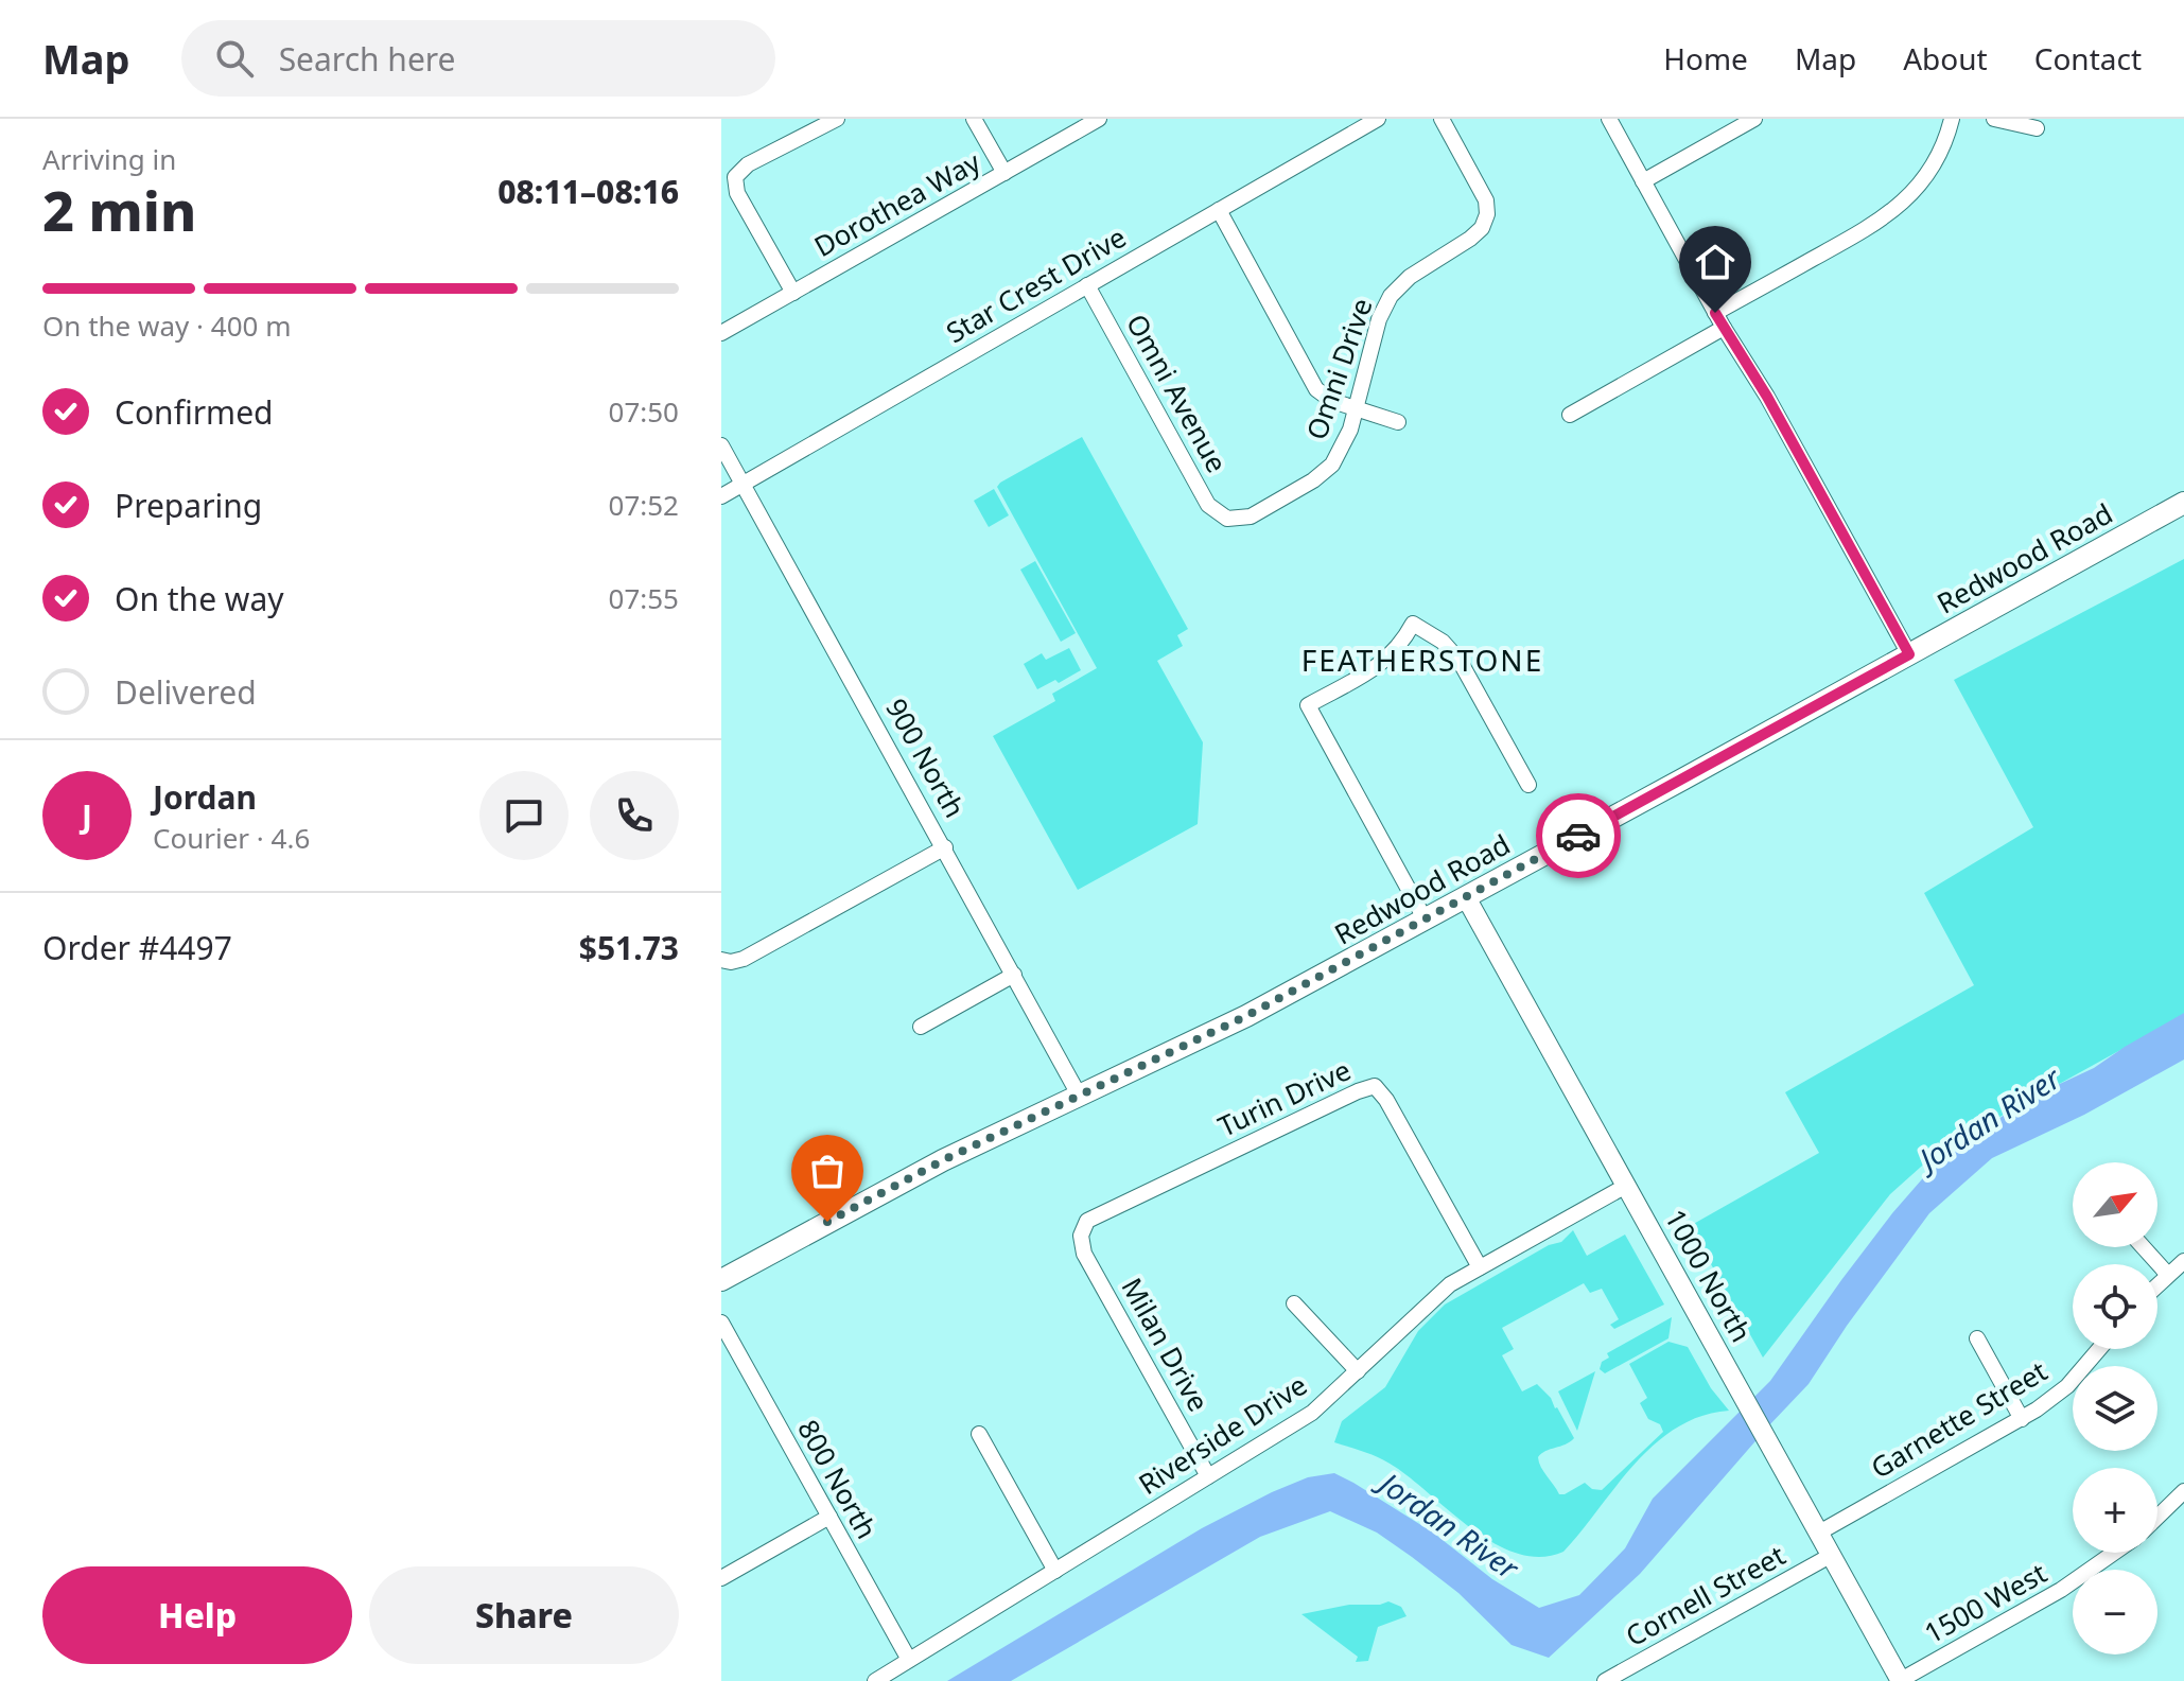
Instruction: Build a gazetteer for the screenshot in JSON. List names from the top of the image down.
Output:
{
  "streets": {
    "main road": ["Redwood Road"],
    "street": [
      "Dorothea Way",
      "Star Crest Drive",
      "Omni Drive",
      "Omni Avenue",
      "900 North",
      "Turin Drive",
      "1000 North",
      "Milan Drive",
      "Garnette Street",
      "Riverside Drive",
      "800 North",
      "Cornell Street",
      "1500 West"
    ]
  },
  "crossings": [
    ["Star Crest Drive", "Omni Avenue"],
    ["Star Crest Drive", "900 North"],
    ["Omni Drive", "Omni Avenue"],
    ["Redwood Road", "900 North"],
    ["Redwood Road", "1000 North"],
    ["Turin Drive", "Milan Drive"],
    ["Turin Drive", "Riverside Drive"],
    ["1000 North", "Garnette Street"],
    ["1000 North", "Riverside Drive"],
    ["1000 North", "Cornell Street"],
    ["1000 North", "1500 West"],
    ["Milan Drive", "Riverside Drive"],
    ["Riverside Drive", "800 North"]
  ],
  "districts": ["FEATHERSTONE"],
  "water": ["Jordan River"],
  "north": "top right",
  "page": {
    "header": "Map",
    "search": "Search here",
    "nav": [
      "Home",
      "Map",
      "About",
      "Contact"
    ],
    "heading": ["2 min", "Arriving in", "08:11–08:16"],
    "panel": [
      "Jordan",
      "Courier · 4.6",
      "Order #4497",
      "$51.73"
    ],
    "bar": "On the way · 400 m",
    "list": [
      ["Confirmed", "07:50"],
      ["Preparing", "07:52"],
      ["On the way", "07:55"],
      "Delivered"
    ],
    "round": "J",
    "map_buttons": ["+", "−"],
    "buttons": ["Help", "Share"]
  }
}
